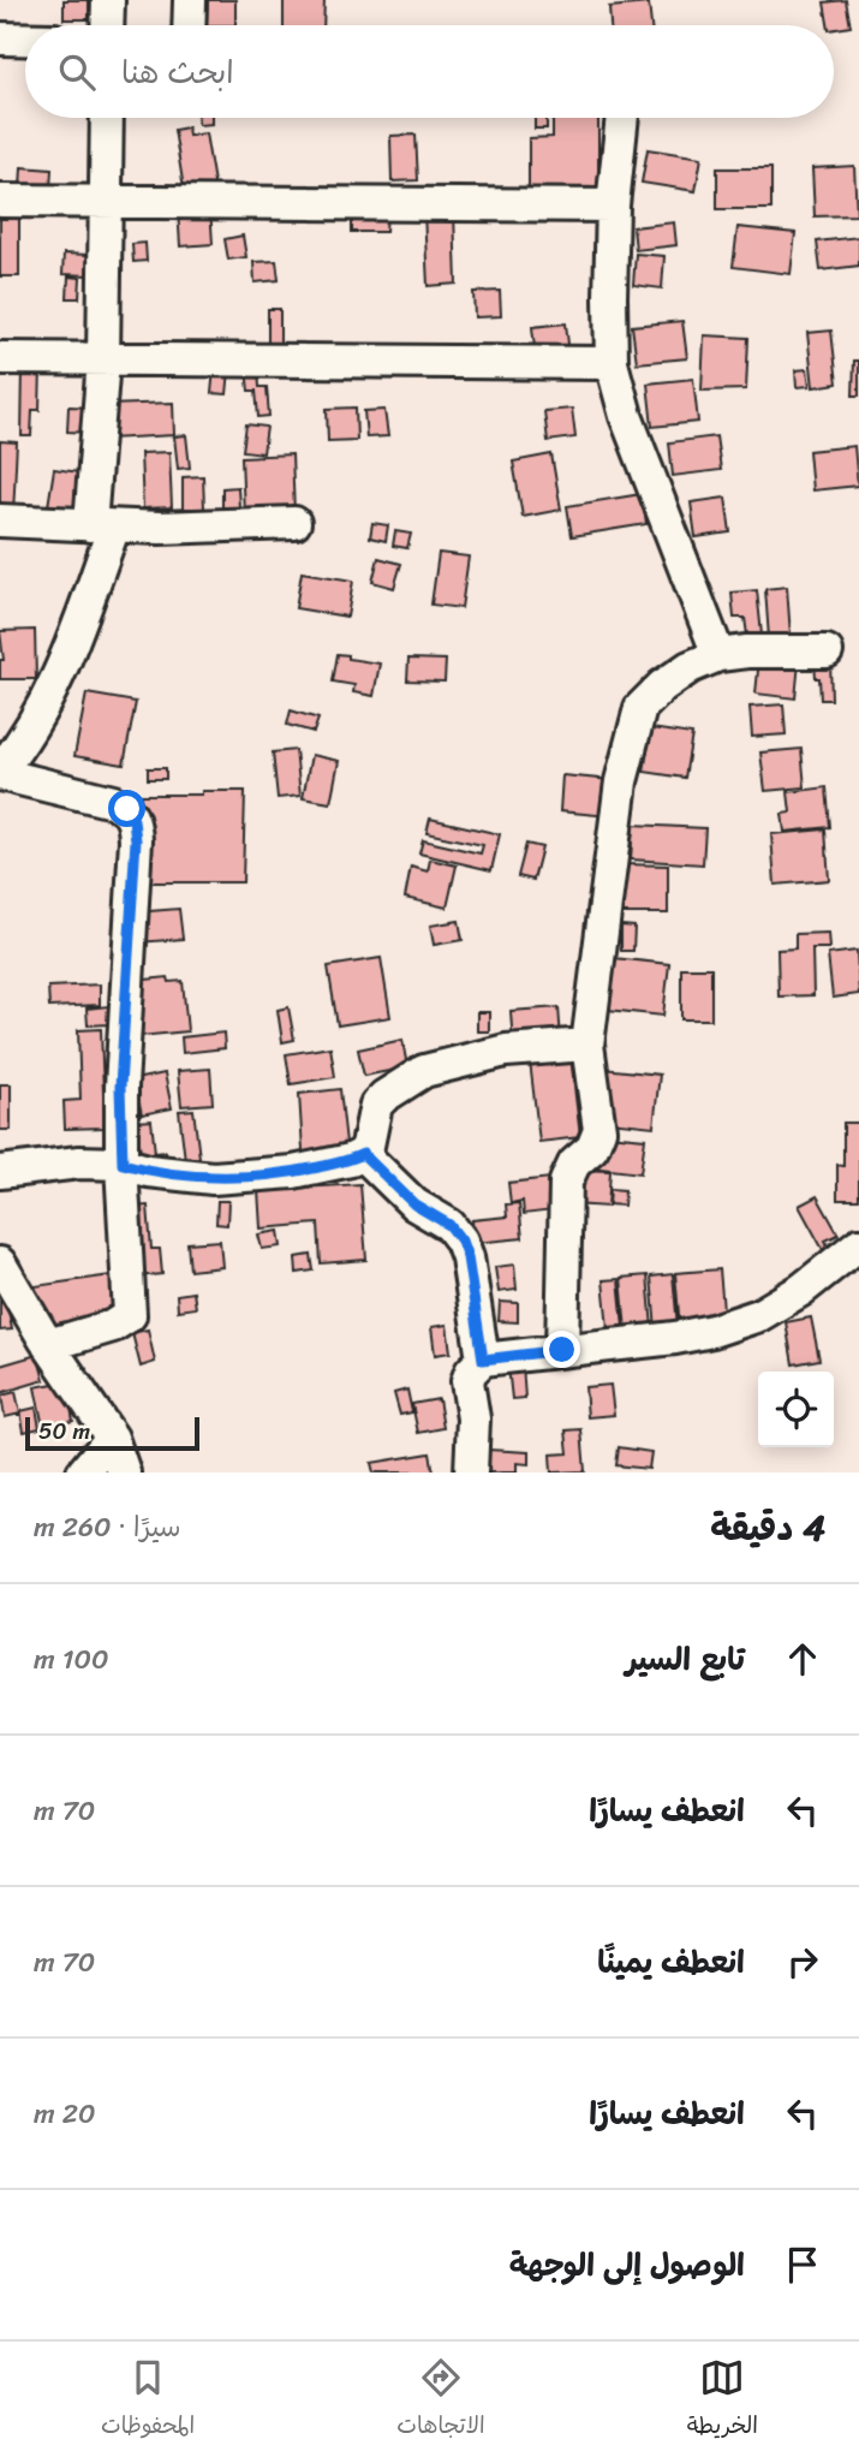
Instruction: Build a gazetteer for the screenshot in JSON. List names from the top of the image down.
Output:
{
  "scale_bar": "50 m",
  "page": {
    "search": "ابحث هنا",
    "scale": "50 m",
    "heading": ["4 دقيقة", "سيرًا · 260 m"],
    "list": [
      ["تابع السير", "100 m"],
      ["انعطف يسارًا", "70 m"],
      ["انعطف يمينًا", "70 m"],
      ["انعطف يسارًا", "20 m"],
      "الوصول إلى الوجهة"
    ],
    "nav": ["الخريطة", "الاتجاهات", "المحفوظات"]
  }
}
